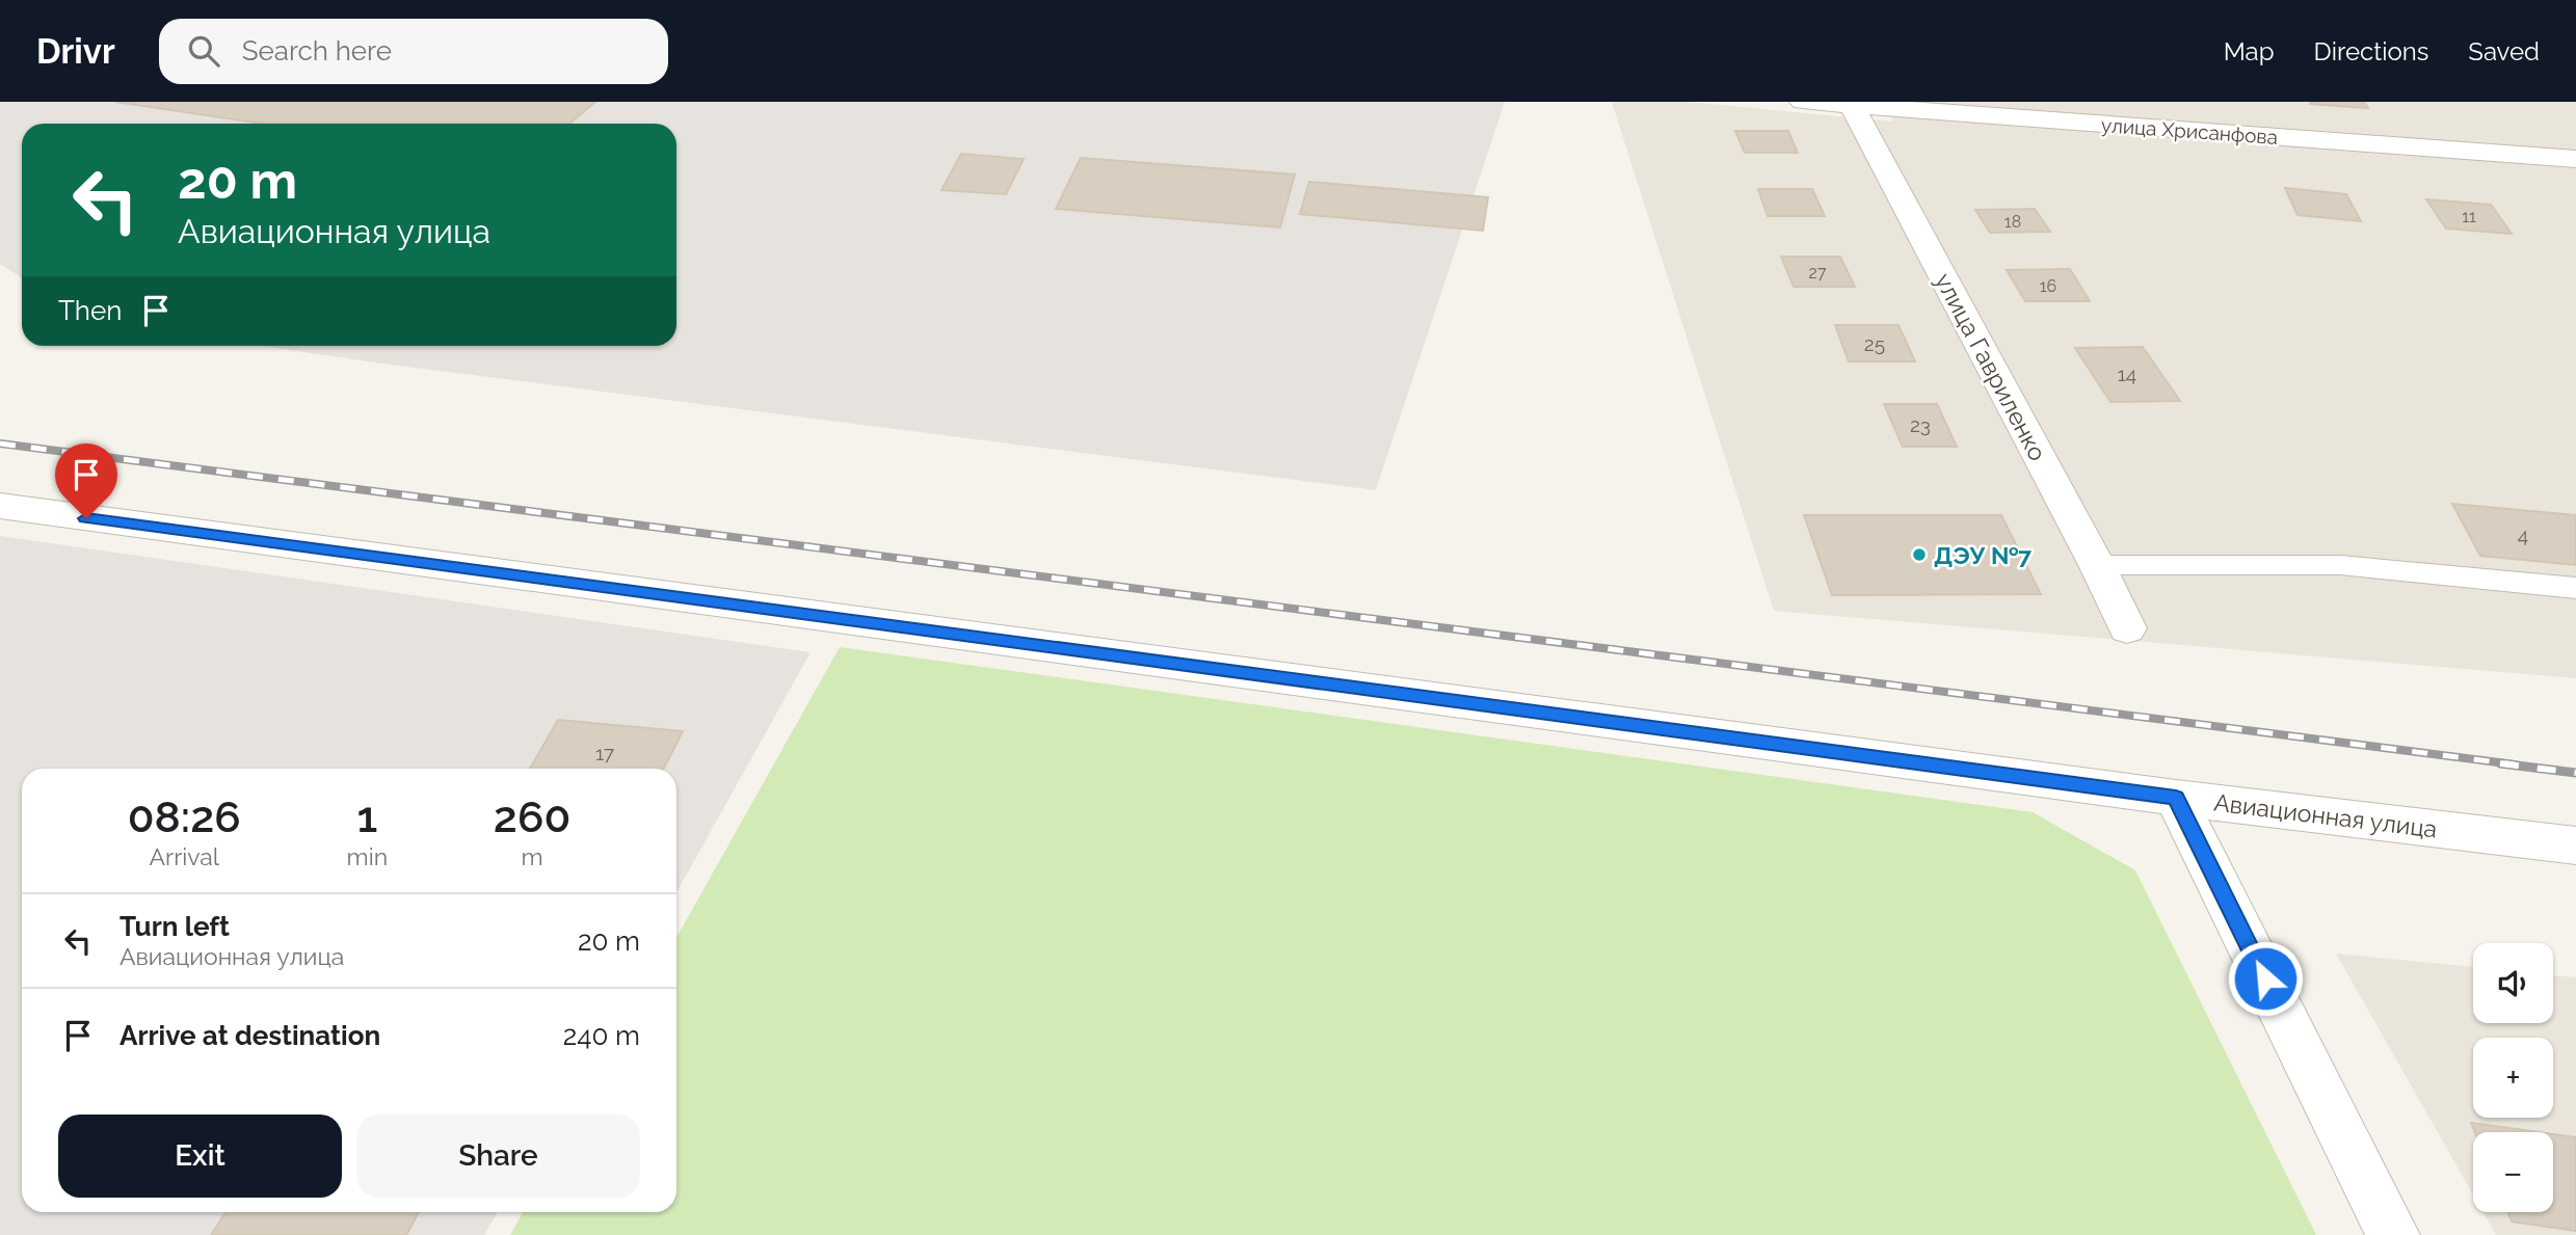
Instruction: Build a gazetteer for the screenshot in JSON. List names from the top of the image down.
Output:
{
  "streets": {
    "street": ["улица Хрисанфова", "улица Гавриленко", "Авиационная улица"]
  },
  "crossings": [
    ["улица Хрисанфова", "улица Гавриленко"]
  ],
  "places": ["ДЭУ №7"],
  "house_numbers": [
    "11",
    "18",
    "27",
    "16",
    "25",
    "14",
    "23",
    "4",
    "17"
  ],
  "page": {
    "header": "Drivr",
    "search": "Search here",
    "nav": ["Map", "Directions", "Saved"],
    "turn": ["20 m", "Авиационная улица"],
    "then": "Then",
    "eta": [
      "08:26",
      "Arrival",
      "1",
      "min",
      "260",
      "m"
    ],
    "list": [
      {
        "name": "Turn left",
        "note": "Авиационная улица",
        "value": "20 m"
      },
      {
        "name": "Arrive at destination",
        "value": "240 m"
      }
    ],
    "map_buttons": ["+", "−"],
    "buttons": ["Exit", "Share"]
  }
}
